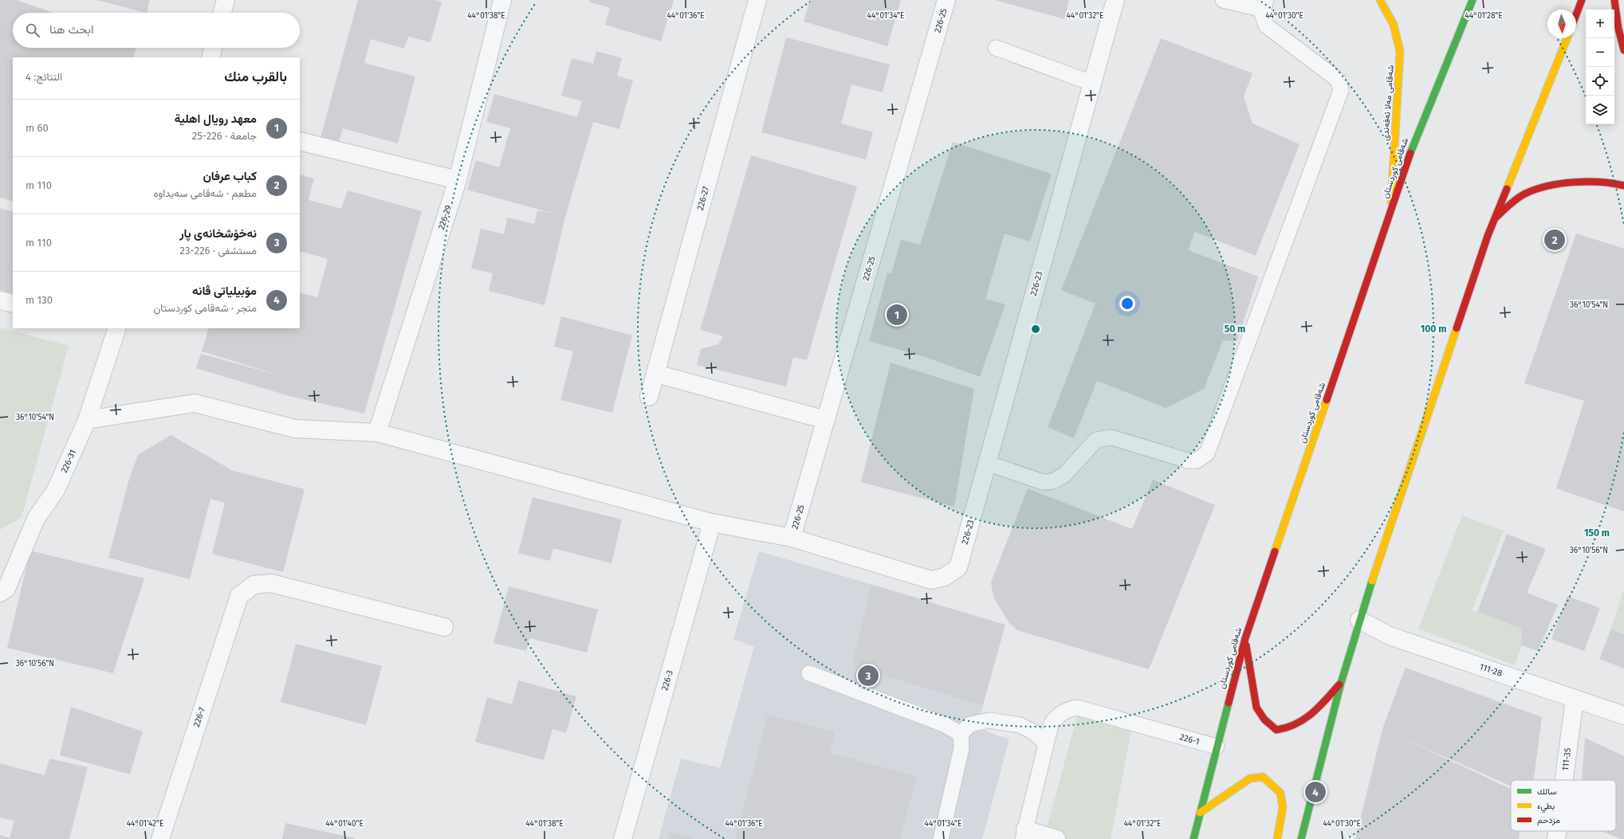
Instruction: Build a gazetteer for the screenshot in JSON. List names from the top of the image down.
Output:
{
  "streets": {
    "main road": ["شەقامی مەلا ئەفەندی", "شەقامی کوردستان"],
    "street": [
      "226-25",
      "226-27",
      "226-29",
      "226-23",
      "226-31",
      "111-28",
      "226-3",
      "226-7",
      "111-35"
    ],
    "lane": ["226-1"]
  },
  "crossings": [
    ["226-25", "226-23"],
    ["شەقامی مەلا ئەفەندی", "شەقامی کوردستان"],
    ["شەقامی کوردستان", "226-1"],
    ["111-28", "111-35"]
  ],
  "legend": ["سالك", "بطيء", "مزدحم"],
  "north": "bottom",
  "page": {
    "map_buttons": ["+", "−"],
    "search": "ابحث هنا",
    "heading": ["بالقرب منك", "النتائج: 4"],
    "list": [
      {
        "mark": "1",
        "name": "معهد رويال اهلية",
        "note": "جامعة · 226-25",
        "value": "60 m"
      },
      {
        "mark": "2",
        "name": "كباب عرفان",
        "note": "مطعم · شەقامی سەیداوە",
        "value": "110 m"
      },
      {
        "mark": "3",
        "name": "نەخۆشخانەی پار",
        "note": "مستشفى · 226-23",
        "value": "110 m"
      },
      {
        "mark": "4",
        "name": "مۆبیلیاتی ڤانە",
        "note": "متجر · شەقامی کوردستان",
        "value": "130 m"
      }
    ],
    "pins": [
      "2",
      "1",
      "3",
      "4"
    ]
  },
  "coordinates": [
    "44°01'38\"E",
    "44°01'36\"E",
    "44°01'34\"E",
    "44°01'32\"E",
    "44°01'30\"E",
    "44°01'28\"E",
    "36°10'54\"N",
    "36°10'56\"N",
    "44°01'42\"E",
    "44°01'40\"E"
  ],
  "rings": ["50 m", "100 m", "150 m"]
}
